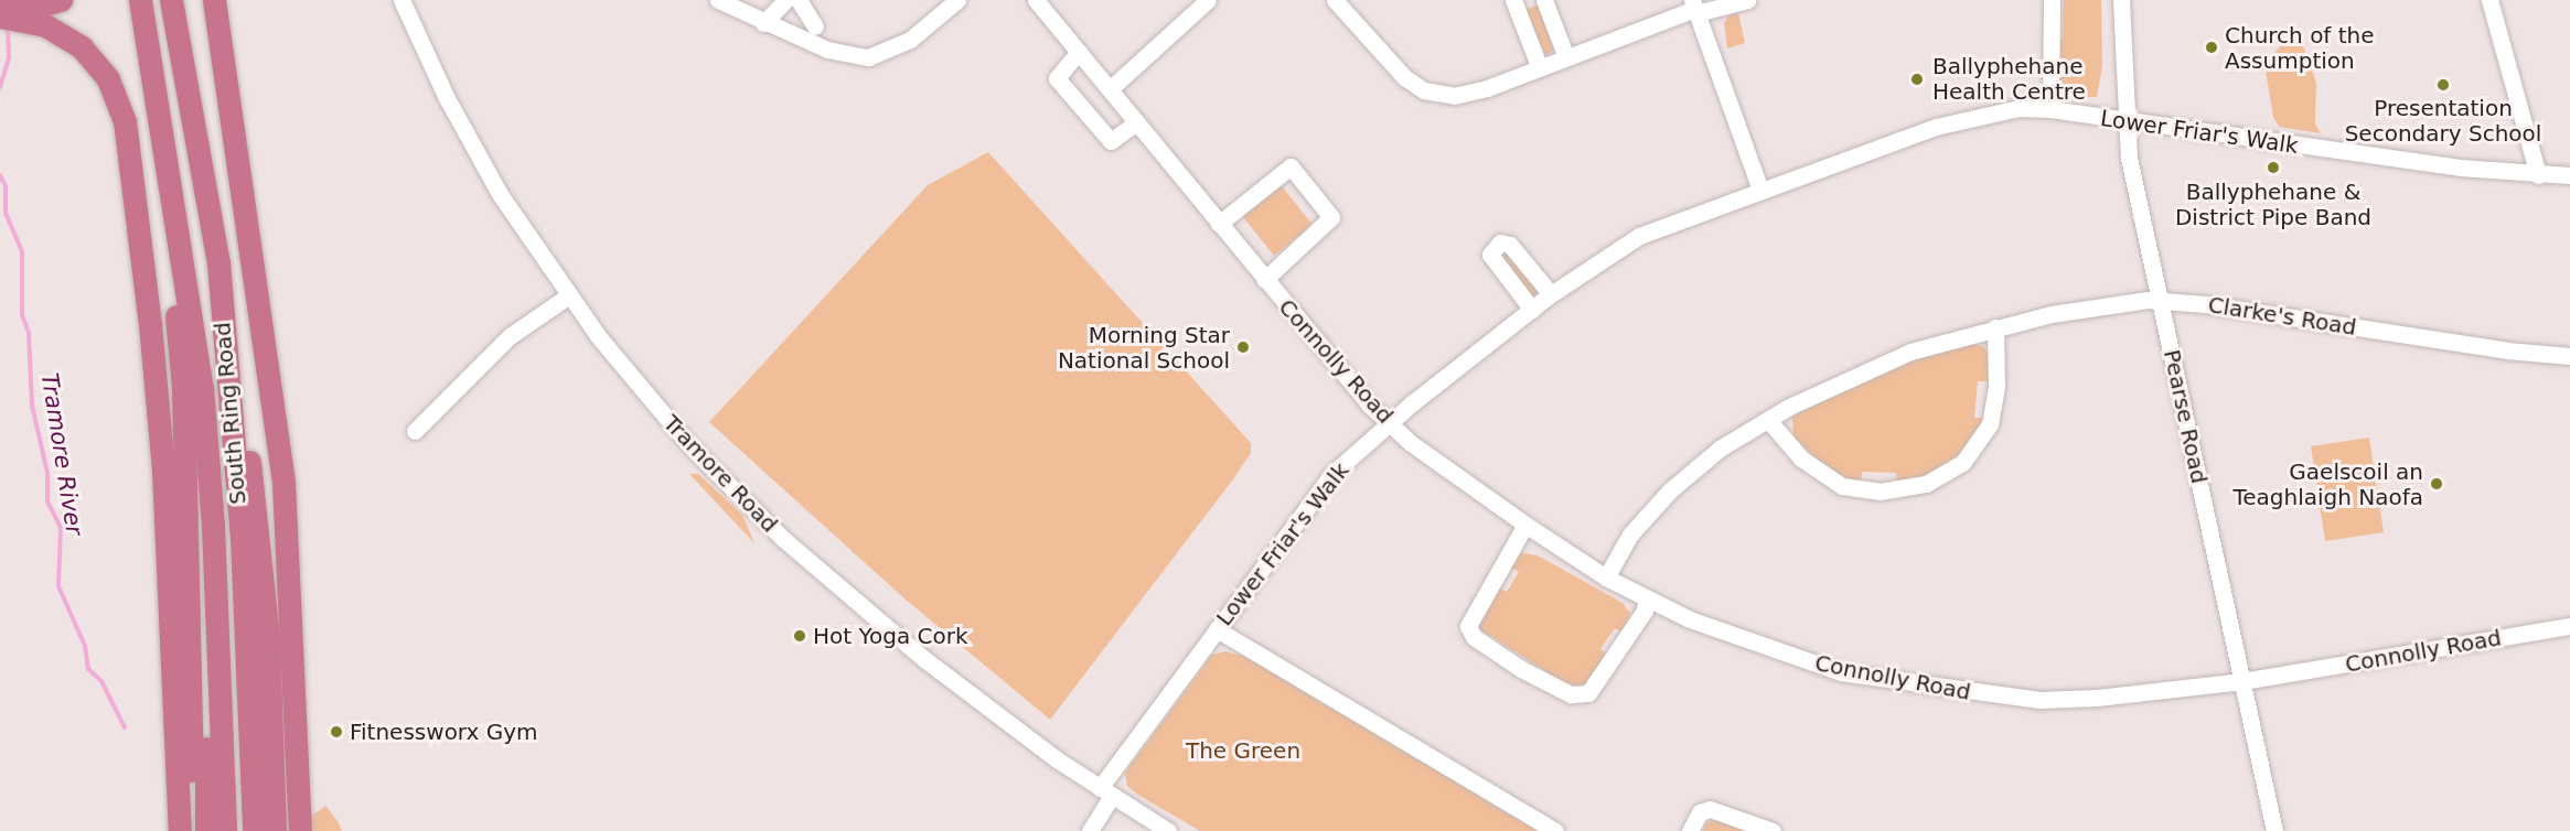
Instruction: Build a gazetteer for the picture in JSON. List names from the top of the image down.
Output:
{
  "streets": {
    "highway": ["South Ring Road"],
    "street": [
      "Lower Friar's Walk",
      "Clarke's Road",
      "Connolly Road",
      "Pearse Road",
      "Tramore Road"
    ]
  },
  "crossings": [
    ["Lower Friar's Walk", "Connolly Road"],
    ["Lower Friar's Walk", "Pearse Road"],
    ["Lower Friar's Walk", "Tramore Road"],
    ["Clarke's Road", "Connolly Road"],
    ["Clarke's Road", "Pearse Road"],
    ["Connolly Road", "Pearse Road"]
  ],
  "water": ["Tramore River"],
  "parks": ["The Green"],
  "places": [
    "Church of the Assumption",
    "Ballyphehane Health Centre",
    "Presentation Secondary School",
    "Ballyphehane & District Pipe Band",
    "Morning Star National School",
    "Gaelscoil an Teaghlaigh Naofa",
    "Hot Yoga Cork",
    "Fitnessworx Gym"
  ]
}
